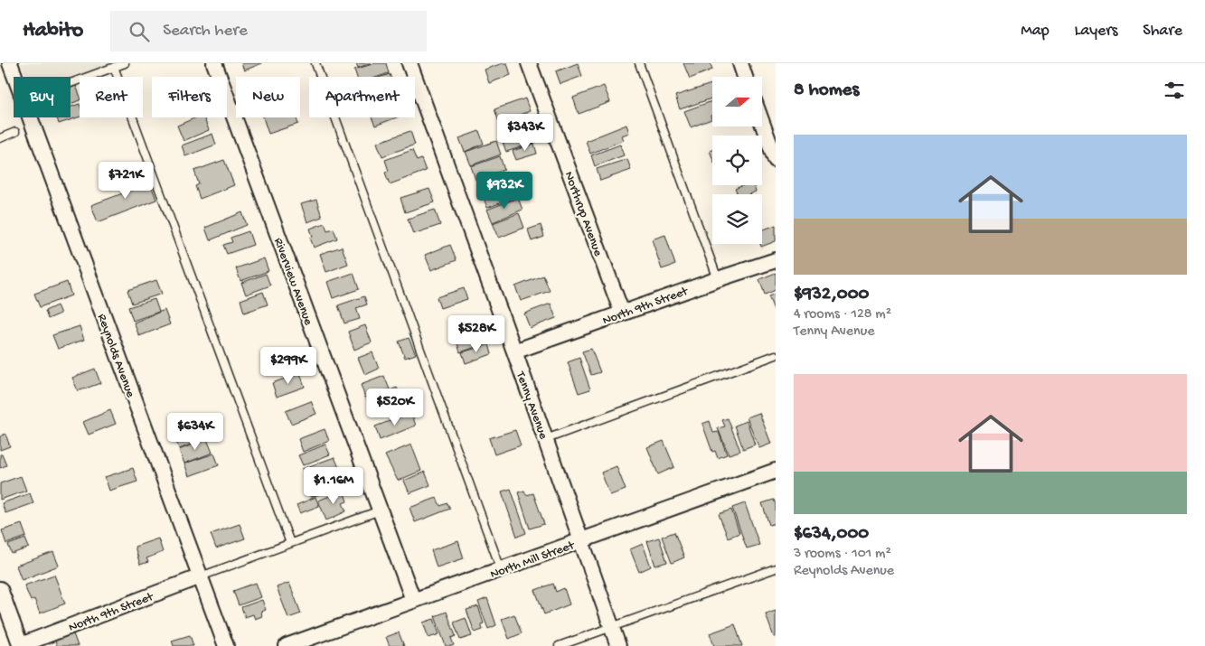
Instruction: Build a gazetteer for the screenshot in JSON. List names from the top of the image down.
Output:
{
  "streets": {
    "street": [
      "Northrup Avenue",
      "Riverview Avenue",
      "North 9th Street",
      "Reynolds Avenue",
      "Tenny Avenue",
      "North Mill Street"
    ]
  },
  "crossings": [
    ["Northrup Avenue", "North 9th Street"],
    ["Riverview Avenue", "North Mill Street"],
    ["North 9th Street", "Reynolds Avenue"],
    ["North 9th Street", "Tenny Avenue"],
    ["Tenny Avenue", "North Mill Street"]
  ],
  "north": "right",
  "page": {
    "header": "Habito",
    "search": "Search here",
    "nav": ["Map", "Layers", "Share"],
    "heading": "8 homes",
    "chip": [
      "Buy",
      "Rent",
      "Filters",
      "New",
      "Apartment"
    ],
    "price": [
      "$343K",
      "$721K",
      "$932K",
      "$528K",
      "$299K",
      "$520K",
      "$634K",
      "$1.16M"
    ],
    "list": [
      {
        "name": "$932,000",
        "note": "4 rooms · 128 m² · Tenny Avenue"
      },
      {
        "name": "$634,000",
        "note": "3 rooms · 101 m² · Reynolds Avenue"
      }
    ]
  }
}
